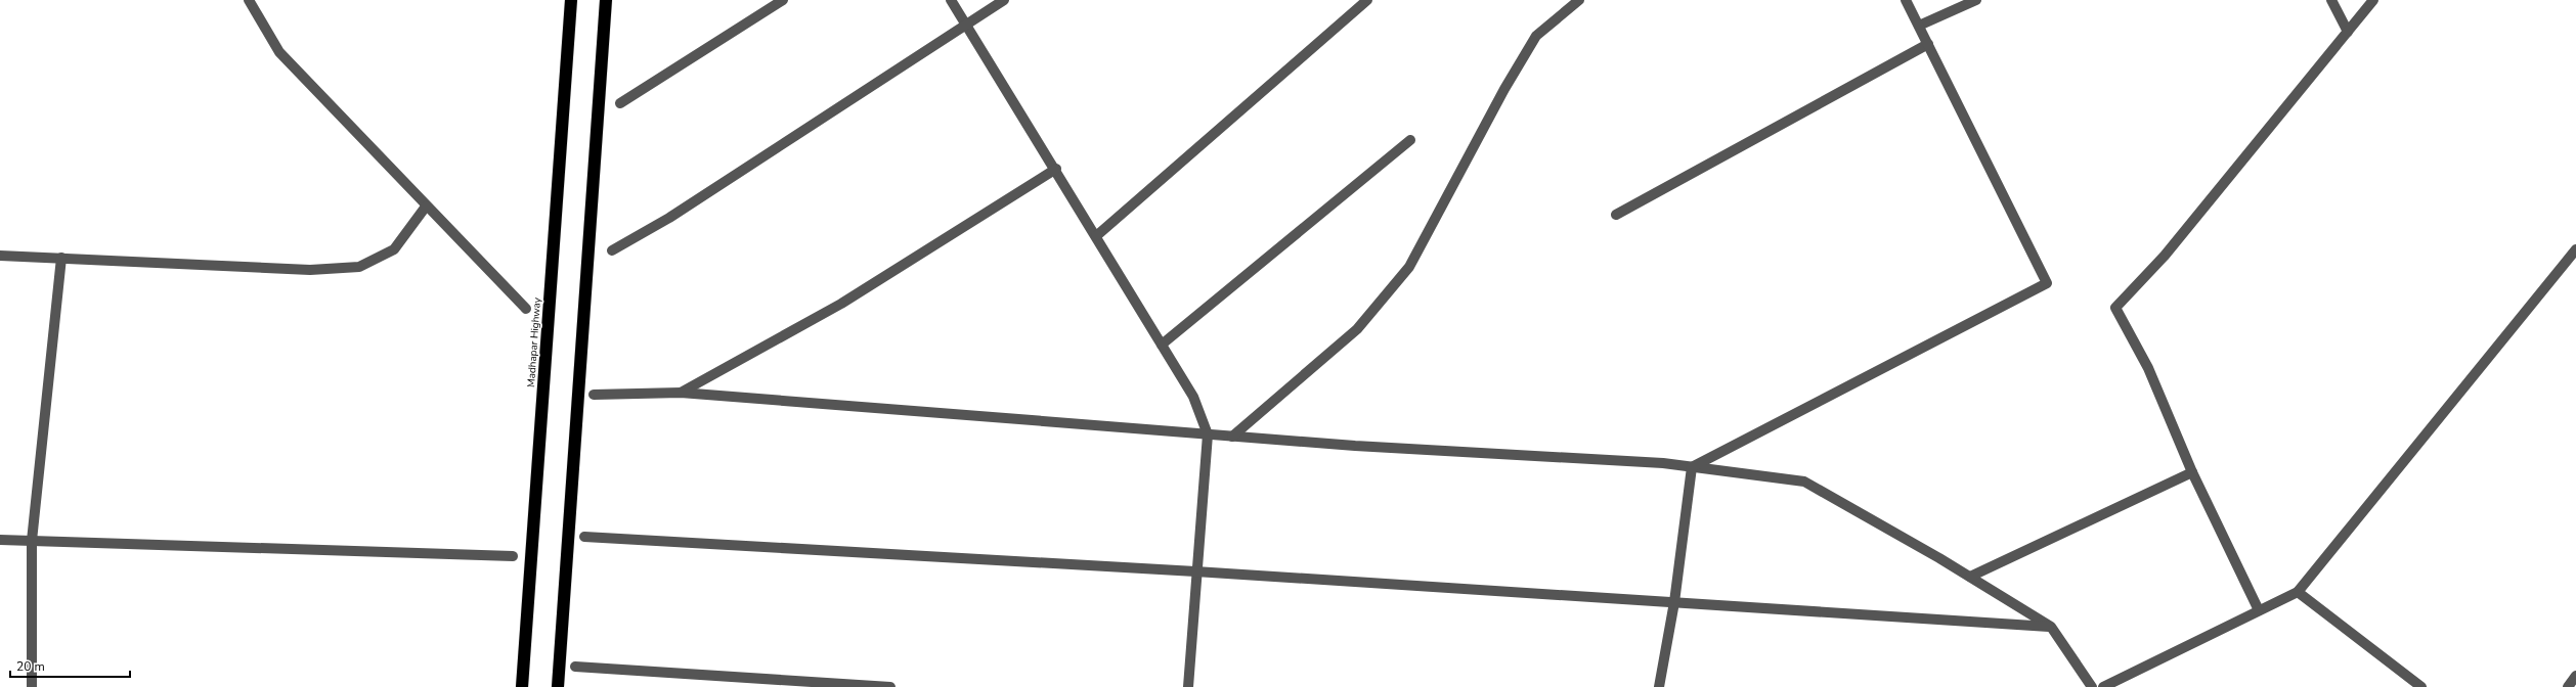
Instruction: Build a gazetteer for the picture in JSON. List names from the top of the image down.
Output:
{
  "streets": {
    "highway": ["Madhapar Highway"]
  },
  "scale_bar": "20 m"
}
